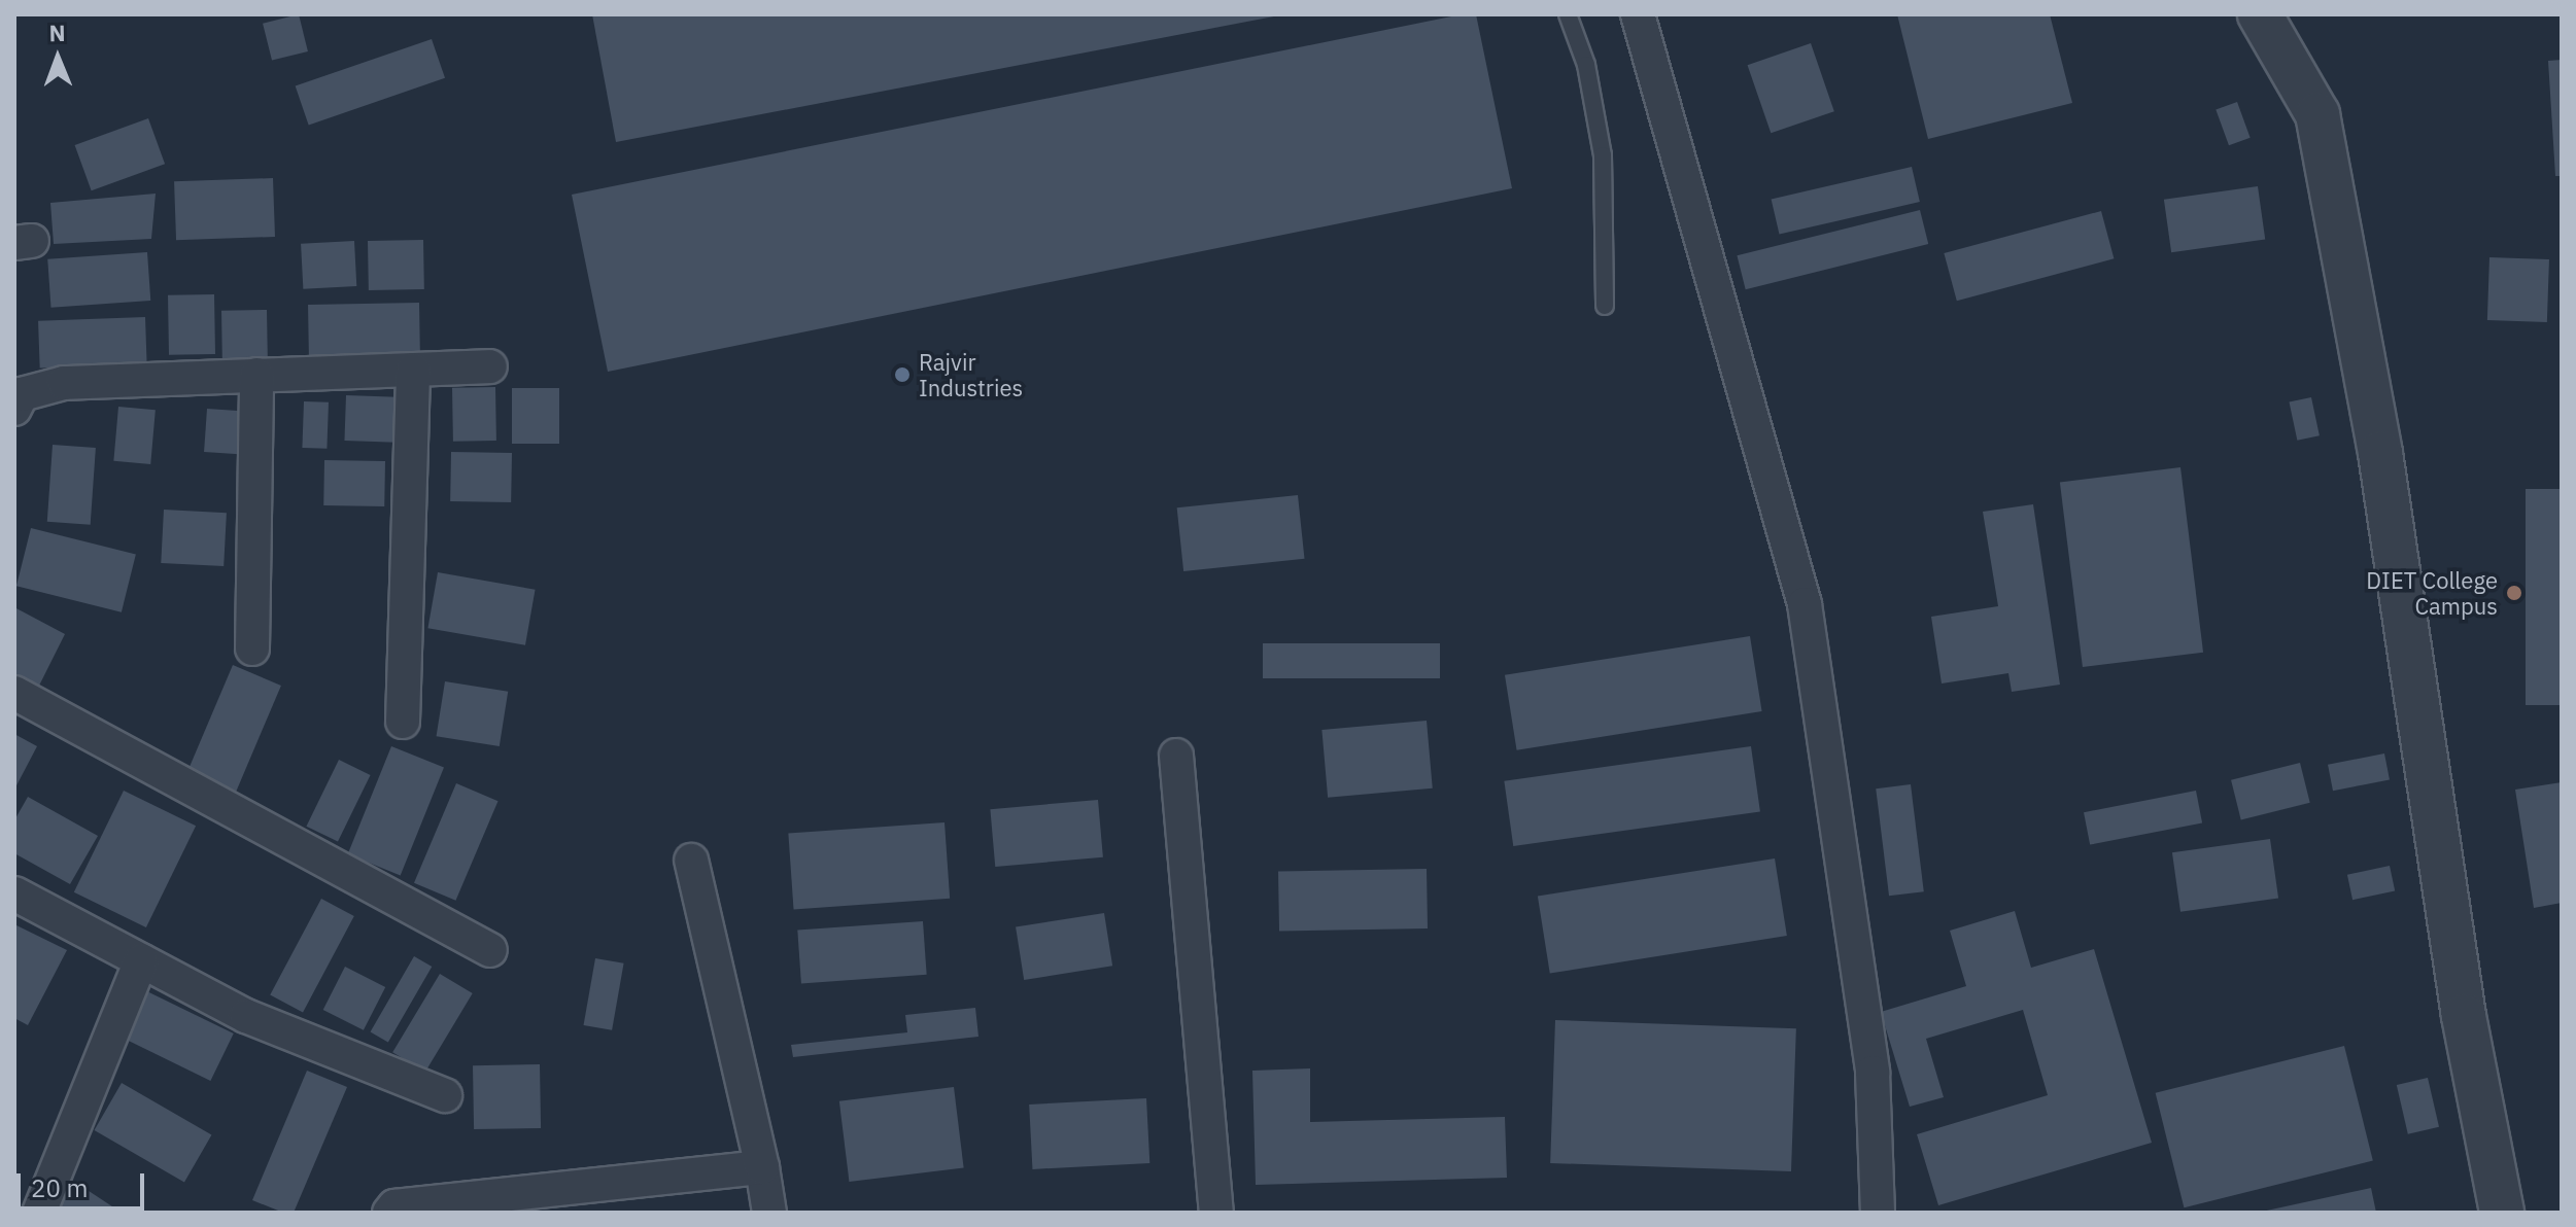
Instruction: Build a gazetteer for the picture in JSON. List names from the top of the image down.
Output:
{
  "places": ["Rajvir Industries", "DIET College Campus"],
  "scale_bar": "20 m",
  "north": "top"
}
